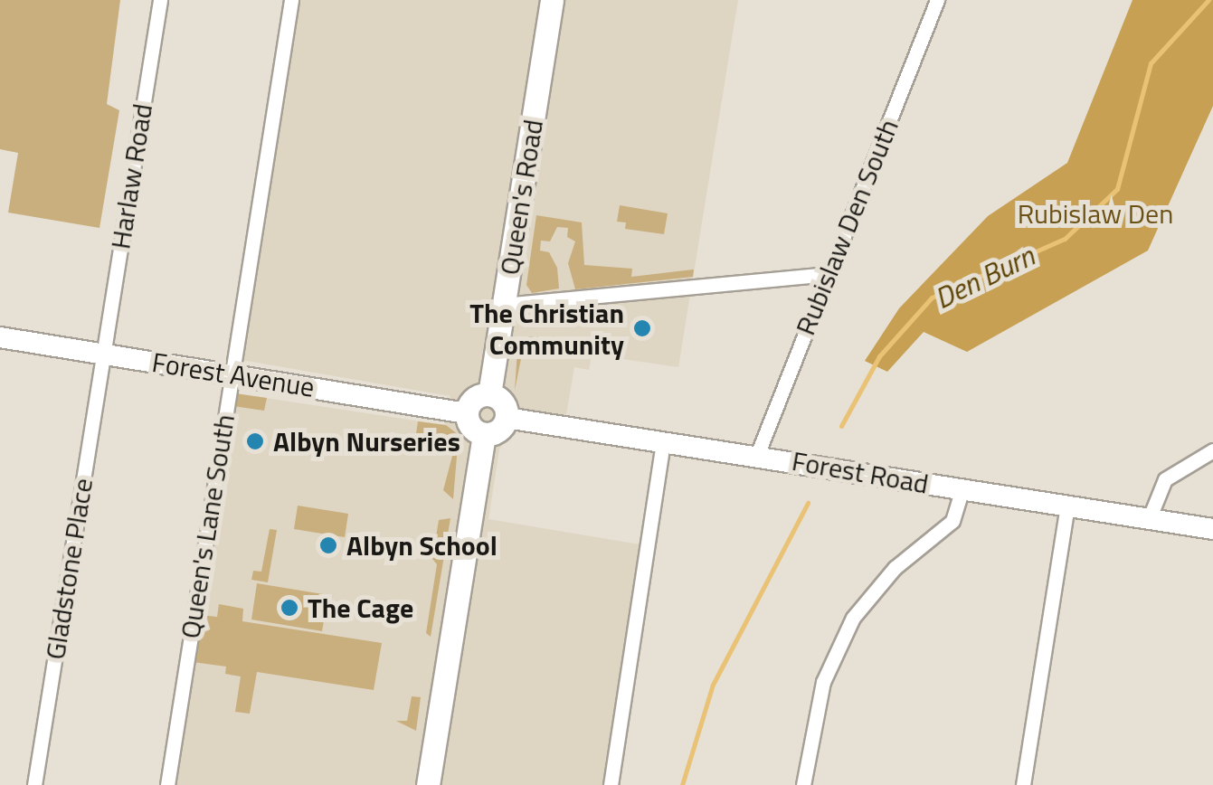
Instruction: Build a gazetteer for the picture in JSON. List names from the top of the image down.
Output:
{
  "streets": {
    "main road": ["Queen's Road"],
    "street": [
      "Harlaw Road",
      "Rubislaw Den South",
      "Forest Avenue",
      "Forest Road",
      "Queen's Lane South",
      "Gladstone Place"
    ]
  },
  "crossings": [
    ["Harlaw Road", "Forest Avenue"],
    ["Harlaw Road", "Gladstone Place"],
    ["Queen's Road", "Forest Avenue"],
    ["Queen's Road", "Forest Road"],
    ["Rubislaw Den South", "Forest Road"],
    ["Forest Avenue", "Forest Road"],
    ["Forest Avenue", "Queen's Lane South"],
    ["Forest Avenue", "Gladstone Place"]
  ],
  "water": ["Den Burn"],
  "parks": ["Rubislaw Den"],
  "places": [
    "The Christian Community",
    "Albyn Nurseries",
    "Albyn School",
    "The Cage"
  ]
}
